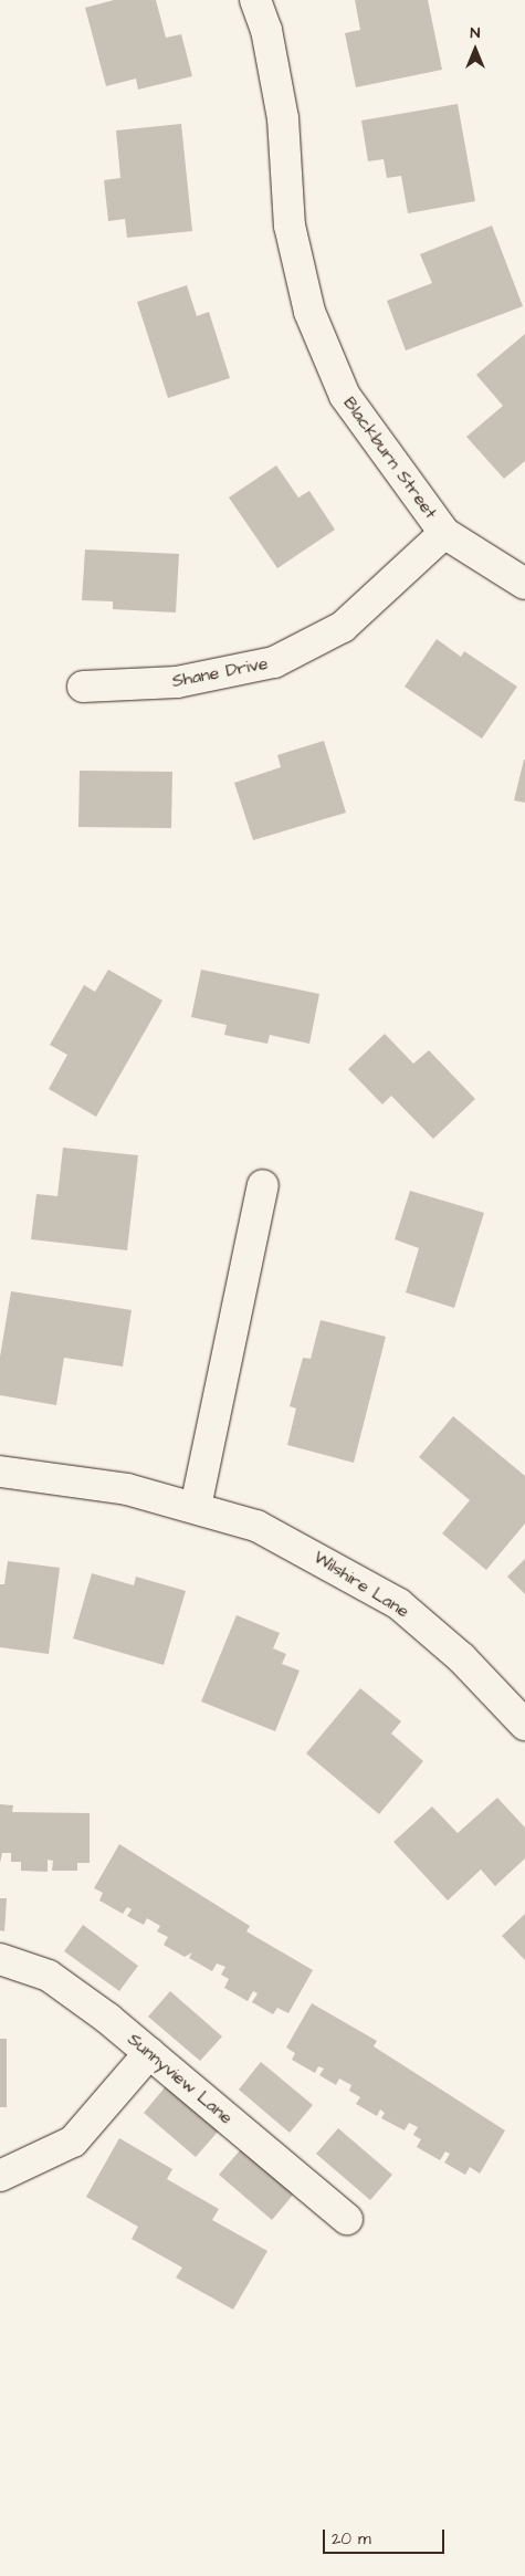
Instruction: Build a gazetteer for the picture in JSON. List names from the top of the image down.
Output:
{
  "streets": {
    "street": [
      "Blackburn Street",
      "Shane Drive",
      "Wilshire Lane",
      "Sunnyview Lane"
    ]
  },
  "crossings": [
    ["Blackburn Street", "Shane Drive"]
  ],
  "scale_bar": "20 m",
  "north": "top"
}
